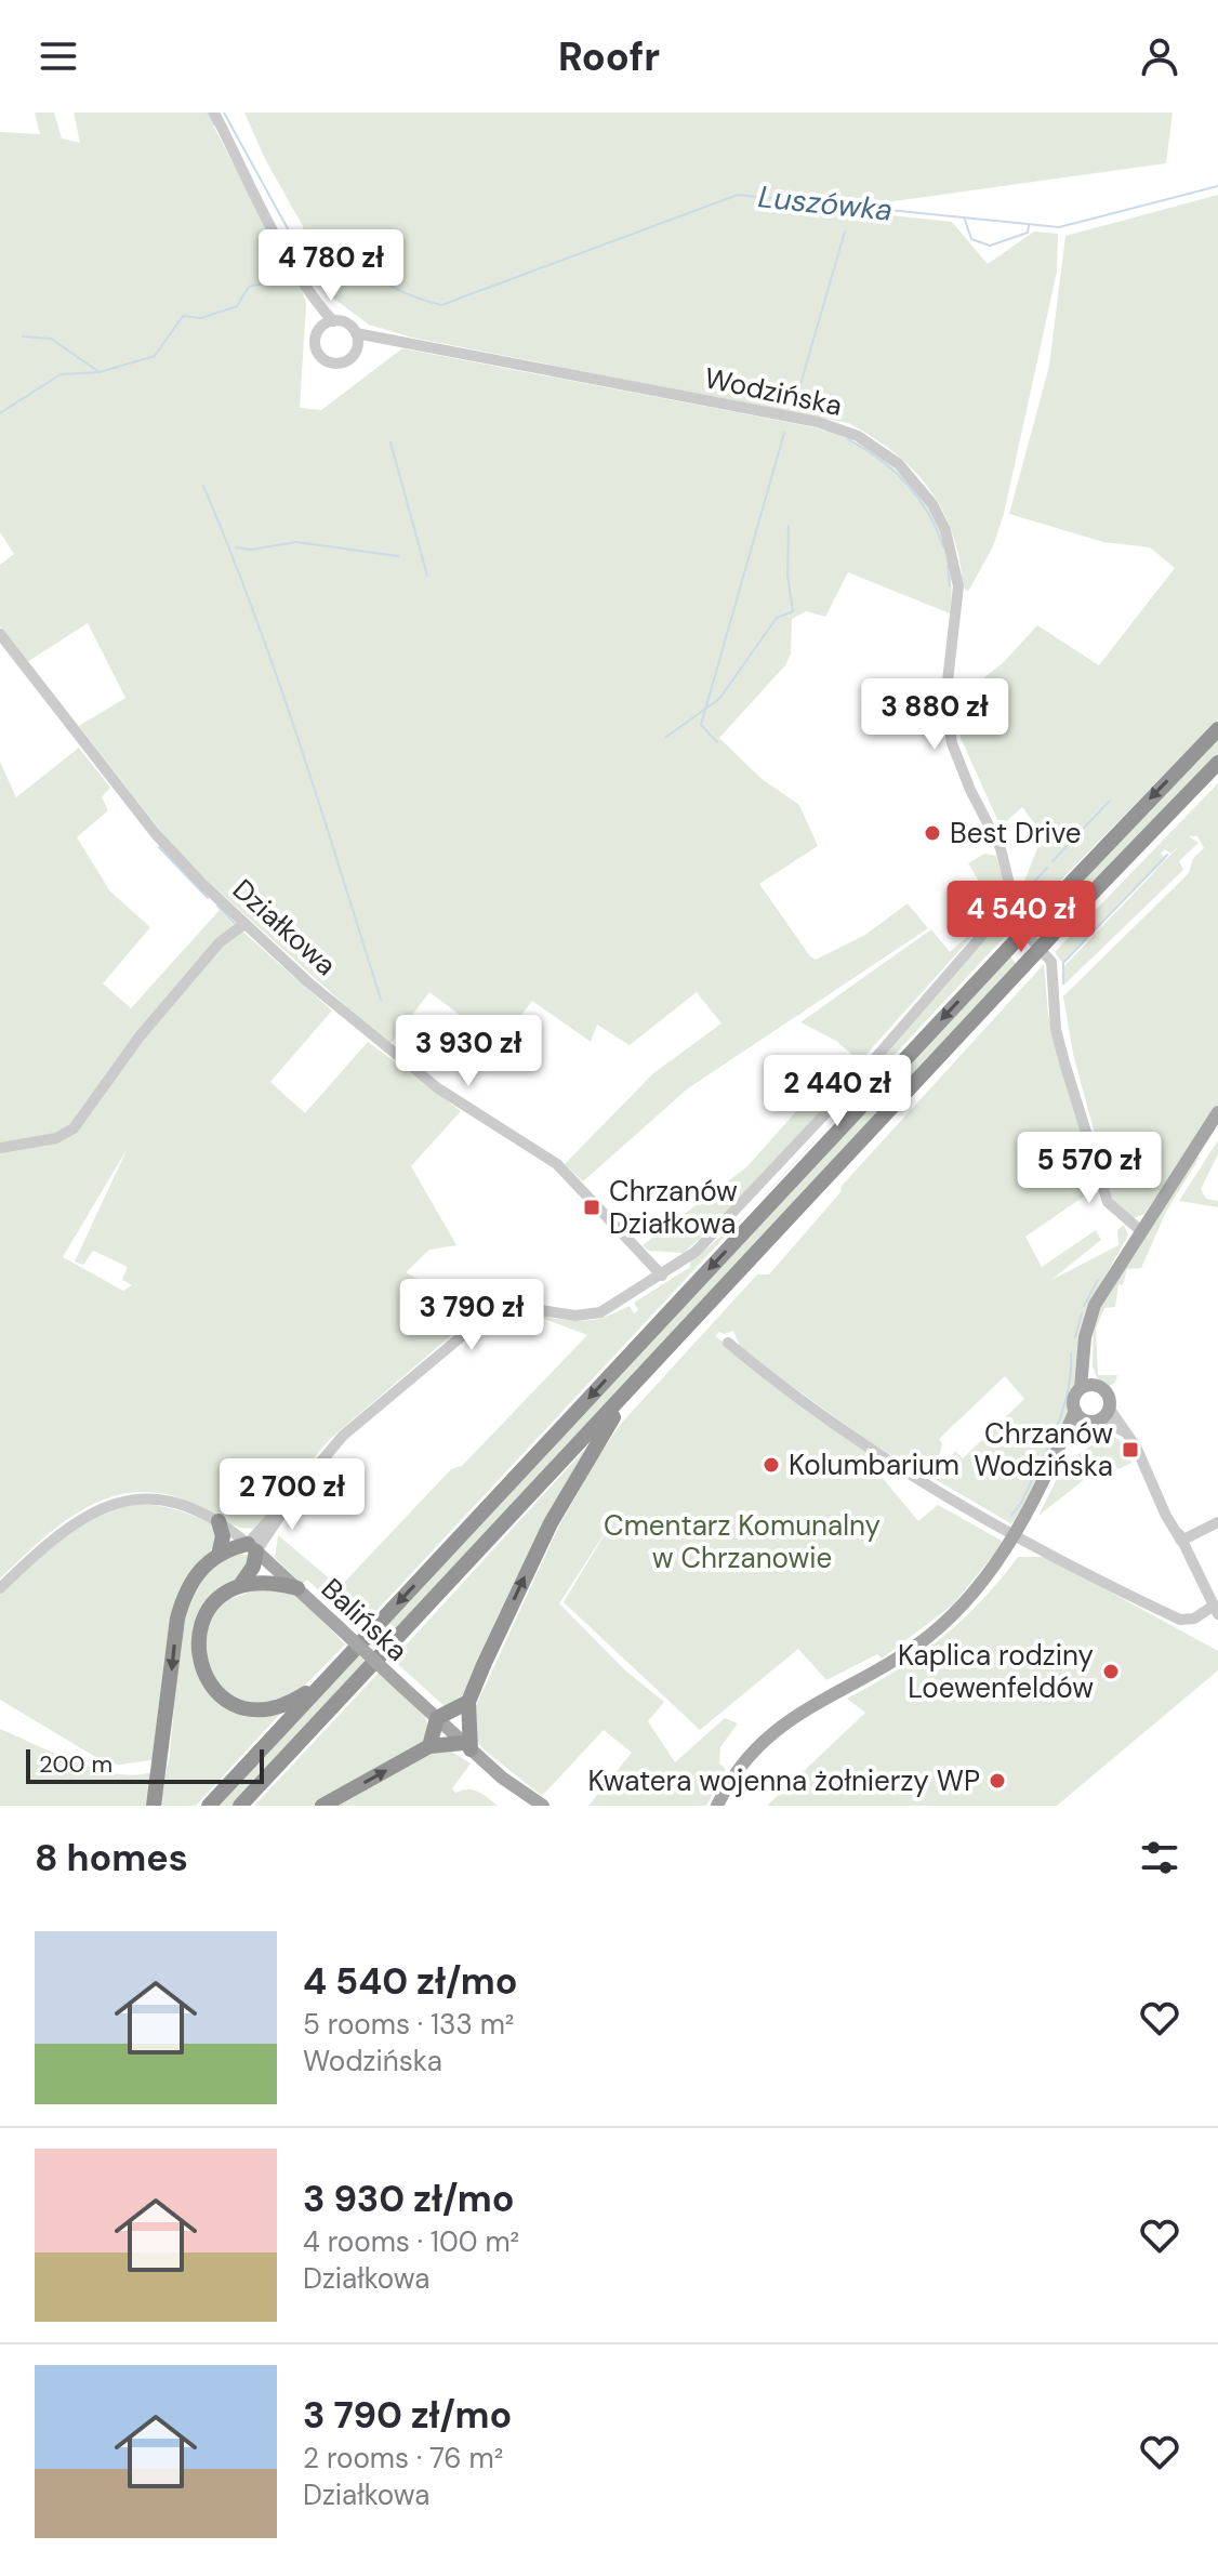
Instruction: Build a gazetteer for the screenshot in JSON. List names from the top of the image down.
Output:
{
  "streets": {
    "main road": ["Balińska"],
    "street": ["Wodzińska", "Działkowa"]
  },
  "water": ["Luszówka"],
  "parks": ["Cmentarz Komunalny w Chrzanowie"],
  "places": {
    "other": [
      "Best Drive",
      "Kolumbarium",
      "Kaplica rodziny Loewenfeldów",
      "Kwatera wojenna żołnierzy WP"
    ],
    "transit": ["Chrzanów Działkowa", "Chrzanów Wodzińska"]
  },
  "scale_bar": "200 m",
  "page": {
    "header": "Roofr",
    "price": [
      "4 780 zł",
      "3 880 zł",
      "4 540 zł",
      "3 930 zł",
      "2 440 zł",
      "5 570 zł",
      "3 790 zł",
      "2 700 zł"
    ],
    "scale": "200 m",
    "heading": "8 homes",
    "list": [
      {
        "name": "4 540 zł/mo",
        "note": "5 rooms · 133 m² · Wodzińska"
      },
      {
        "name": "3 930 zł/mo",
        "note": "4 rooms · 100 m² · Działkowa"
      },
      {
        "name": "3 790 zł/mo",
        "note": "2 rooms · 76 m² · Działkowa"
      }
    ]
  }
}
